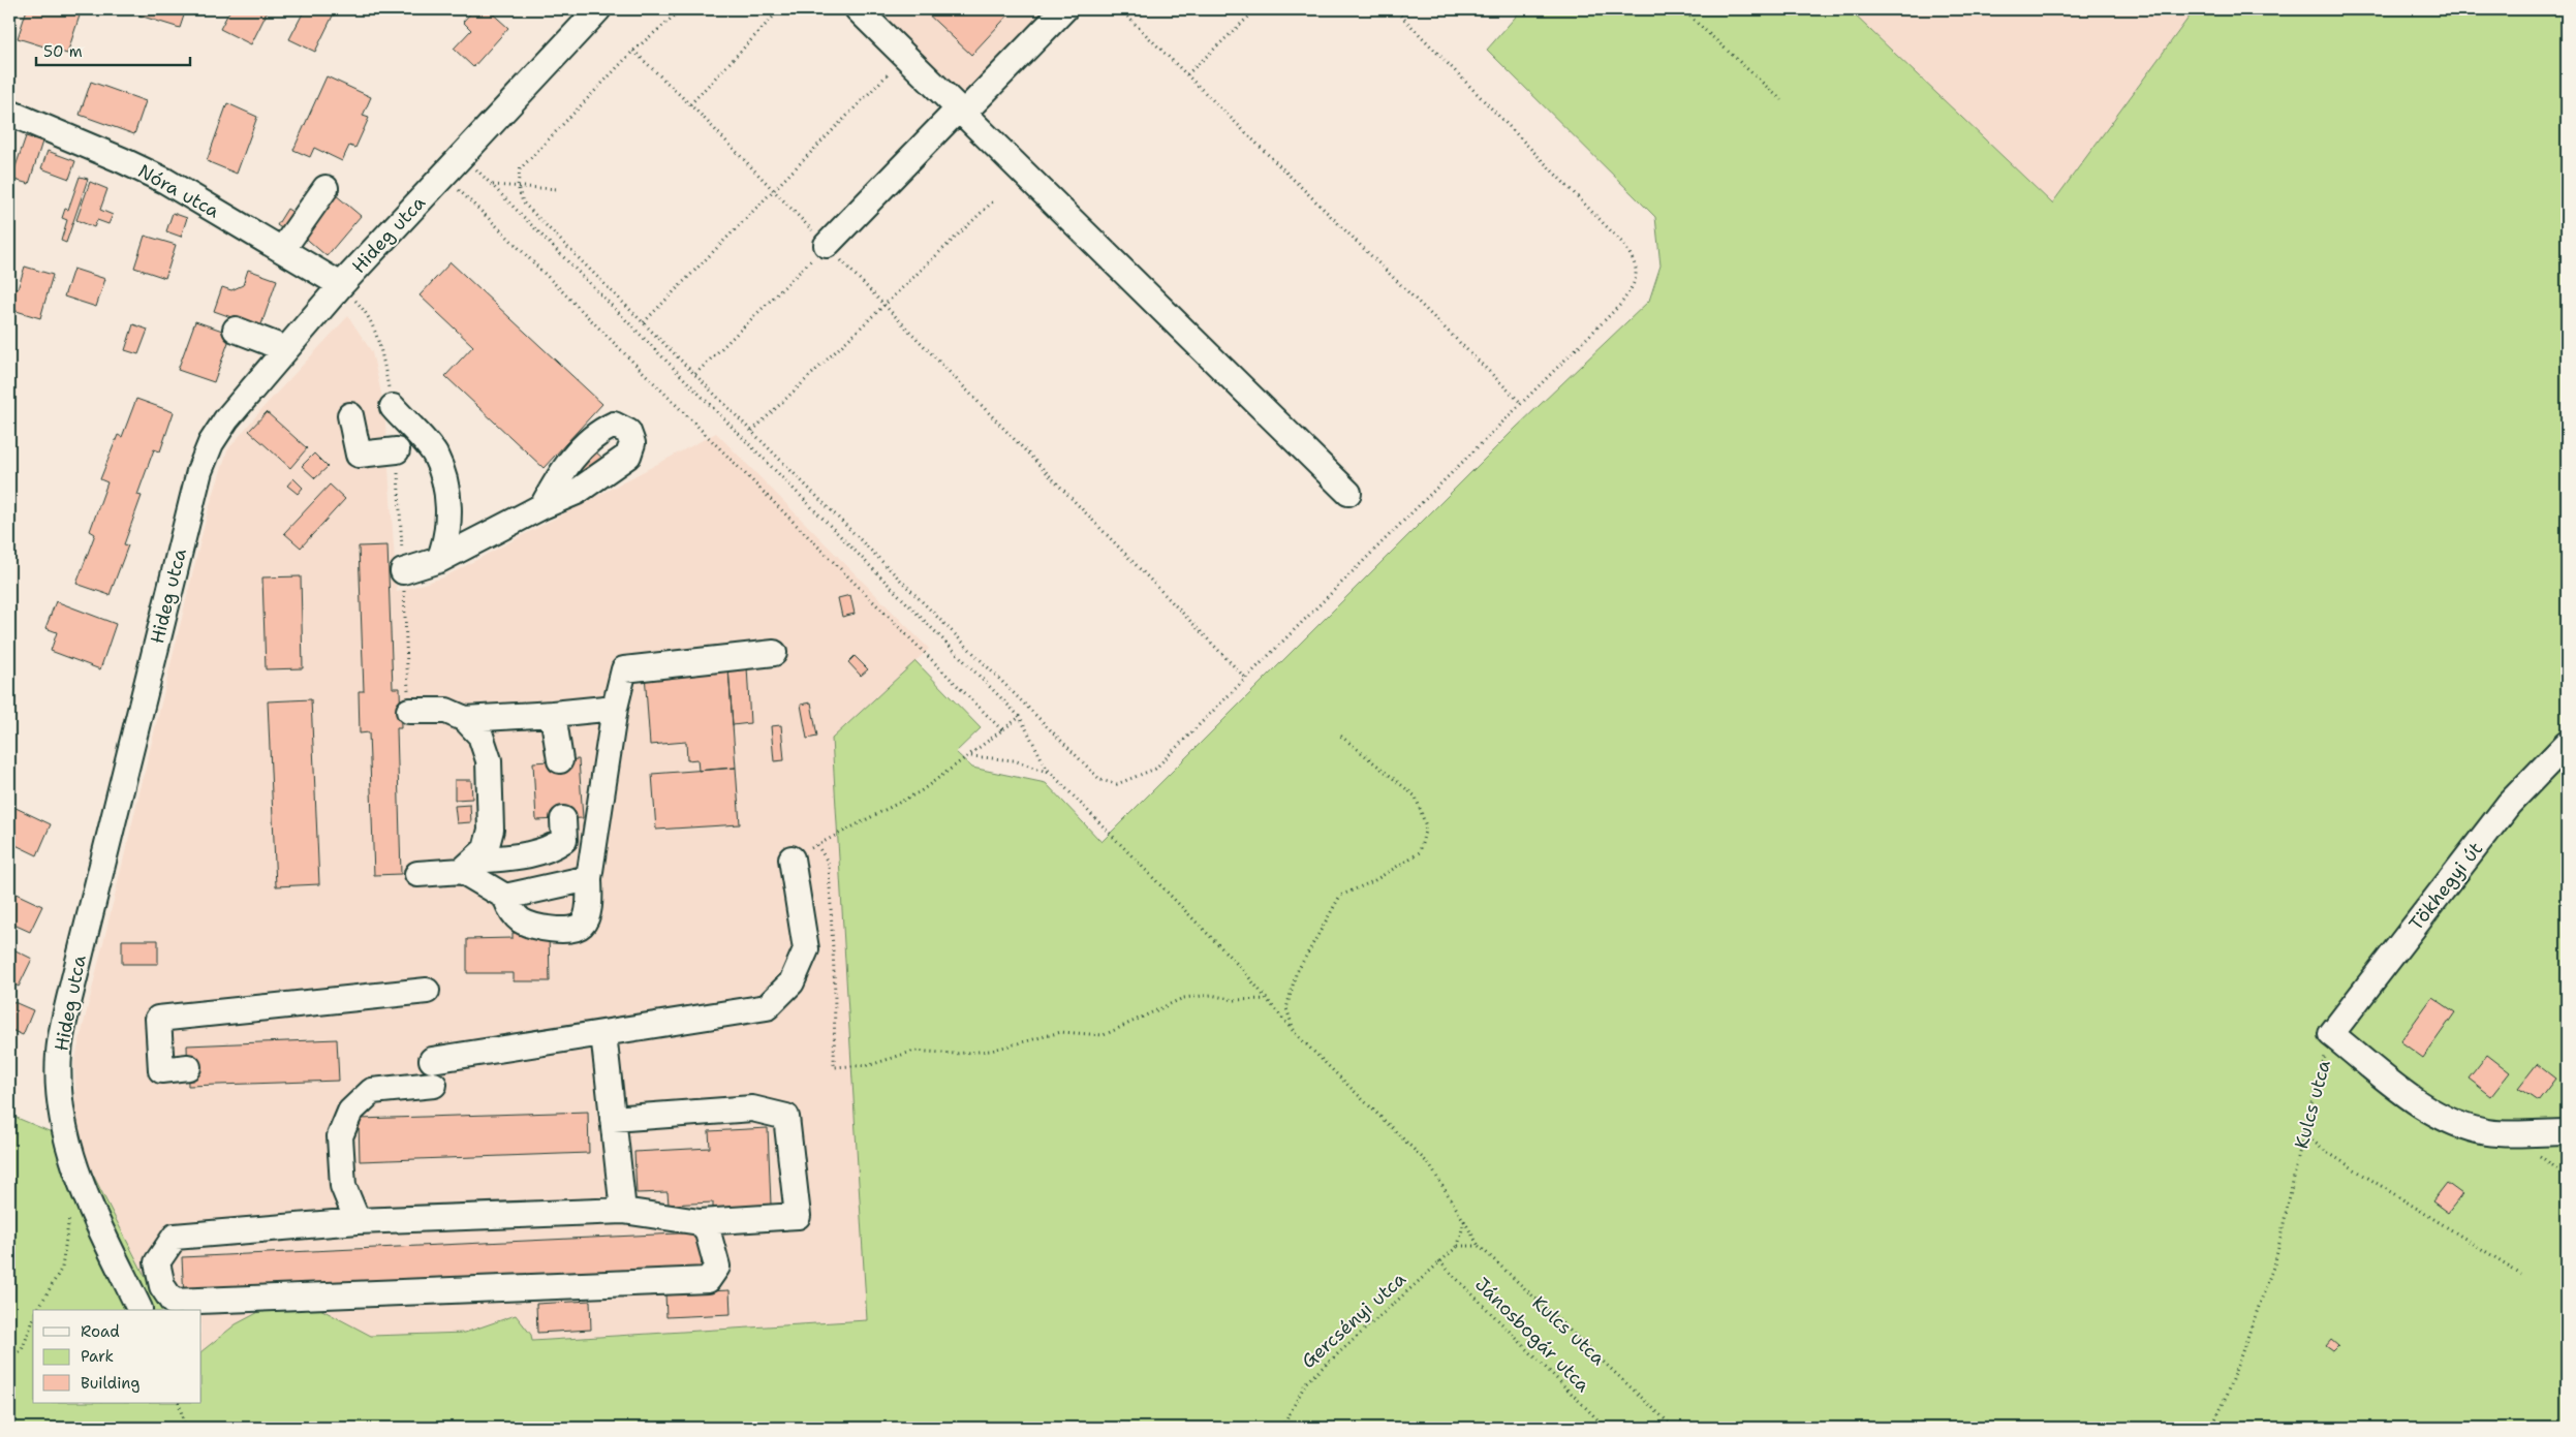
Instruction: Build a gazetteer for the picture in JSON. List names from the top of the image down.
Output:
{
  "streets": {
    "street": [
      "Nóra utca",
      "Hideg utca",
      "Tökhegyi út",
      "Kulcs utca"
    ],
    "path": ["Gercsényi utca", "Jánosbogár utca"]
  },
  "crossings": [
    ["Nóra utca", "Hideg utca"],
    ["Hideg utca", "Kulcs utca"],
    ["Tökhegyi út", "Kulcs utca"],
    ["Gercsényi utca", "Jánosbogár utca"]
  ],
  "legend": ["Road", "Park", "Building"],
  "scale_bar": "50 m"
}
